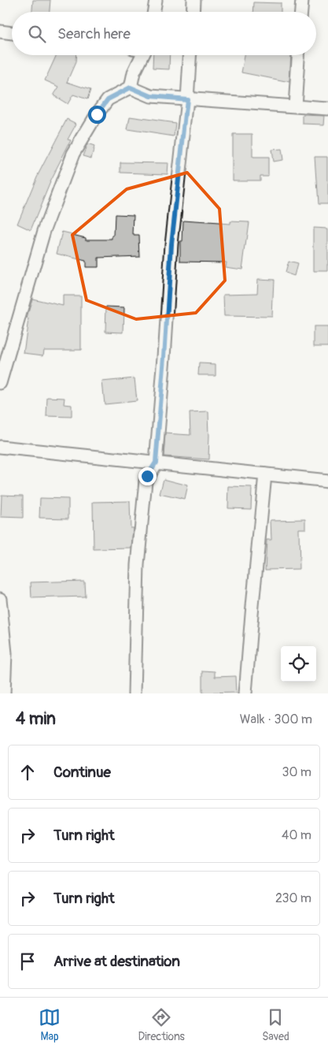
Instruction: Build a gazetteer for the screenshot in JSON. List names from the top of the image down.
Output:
{
  "page": {
    "search": "Search here",
    "heading": ["4 min", "Walk · 300 m"],
    "list": [
      ["Continue", "30 m"],
      ["Turn right", "40 m"],
      ["Turn right", "230 m"],
      "Arrive at destination"
    ],
    "nav": ["Map", "Directions", "Saved"]
  }
}
